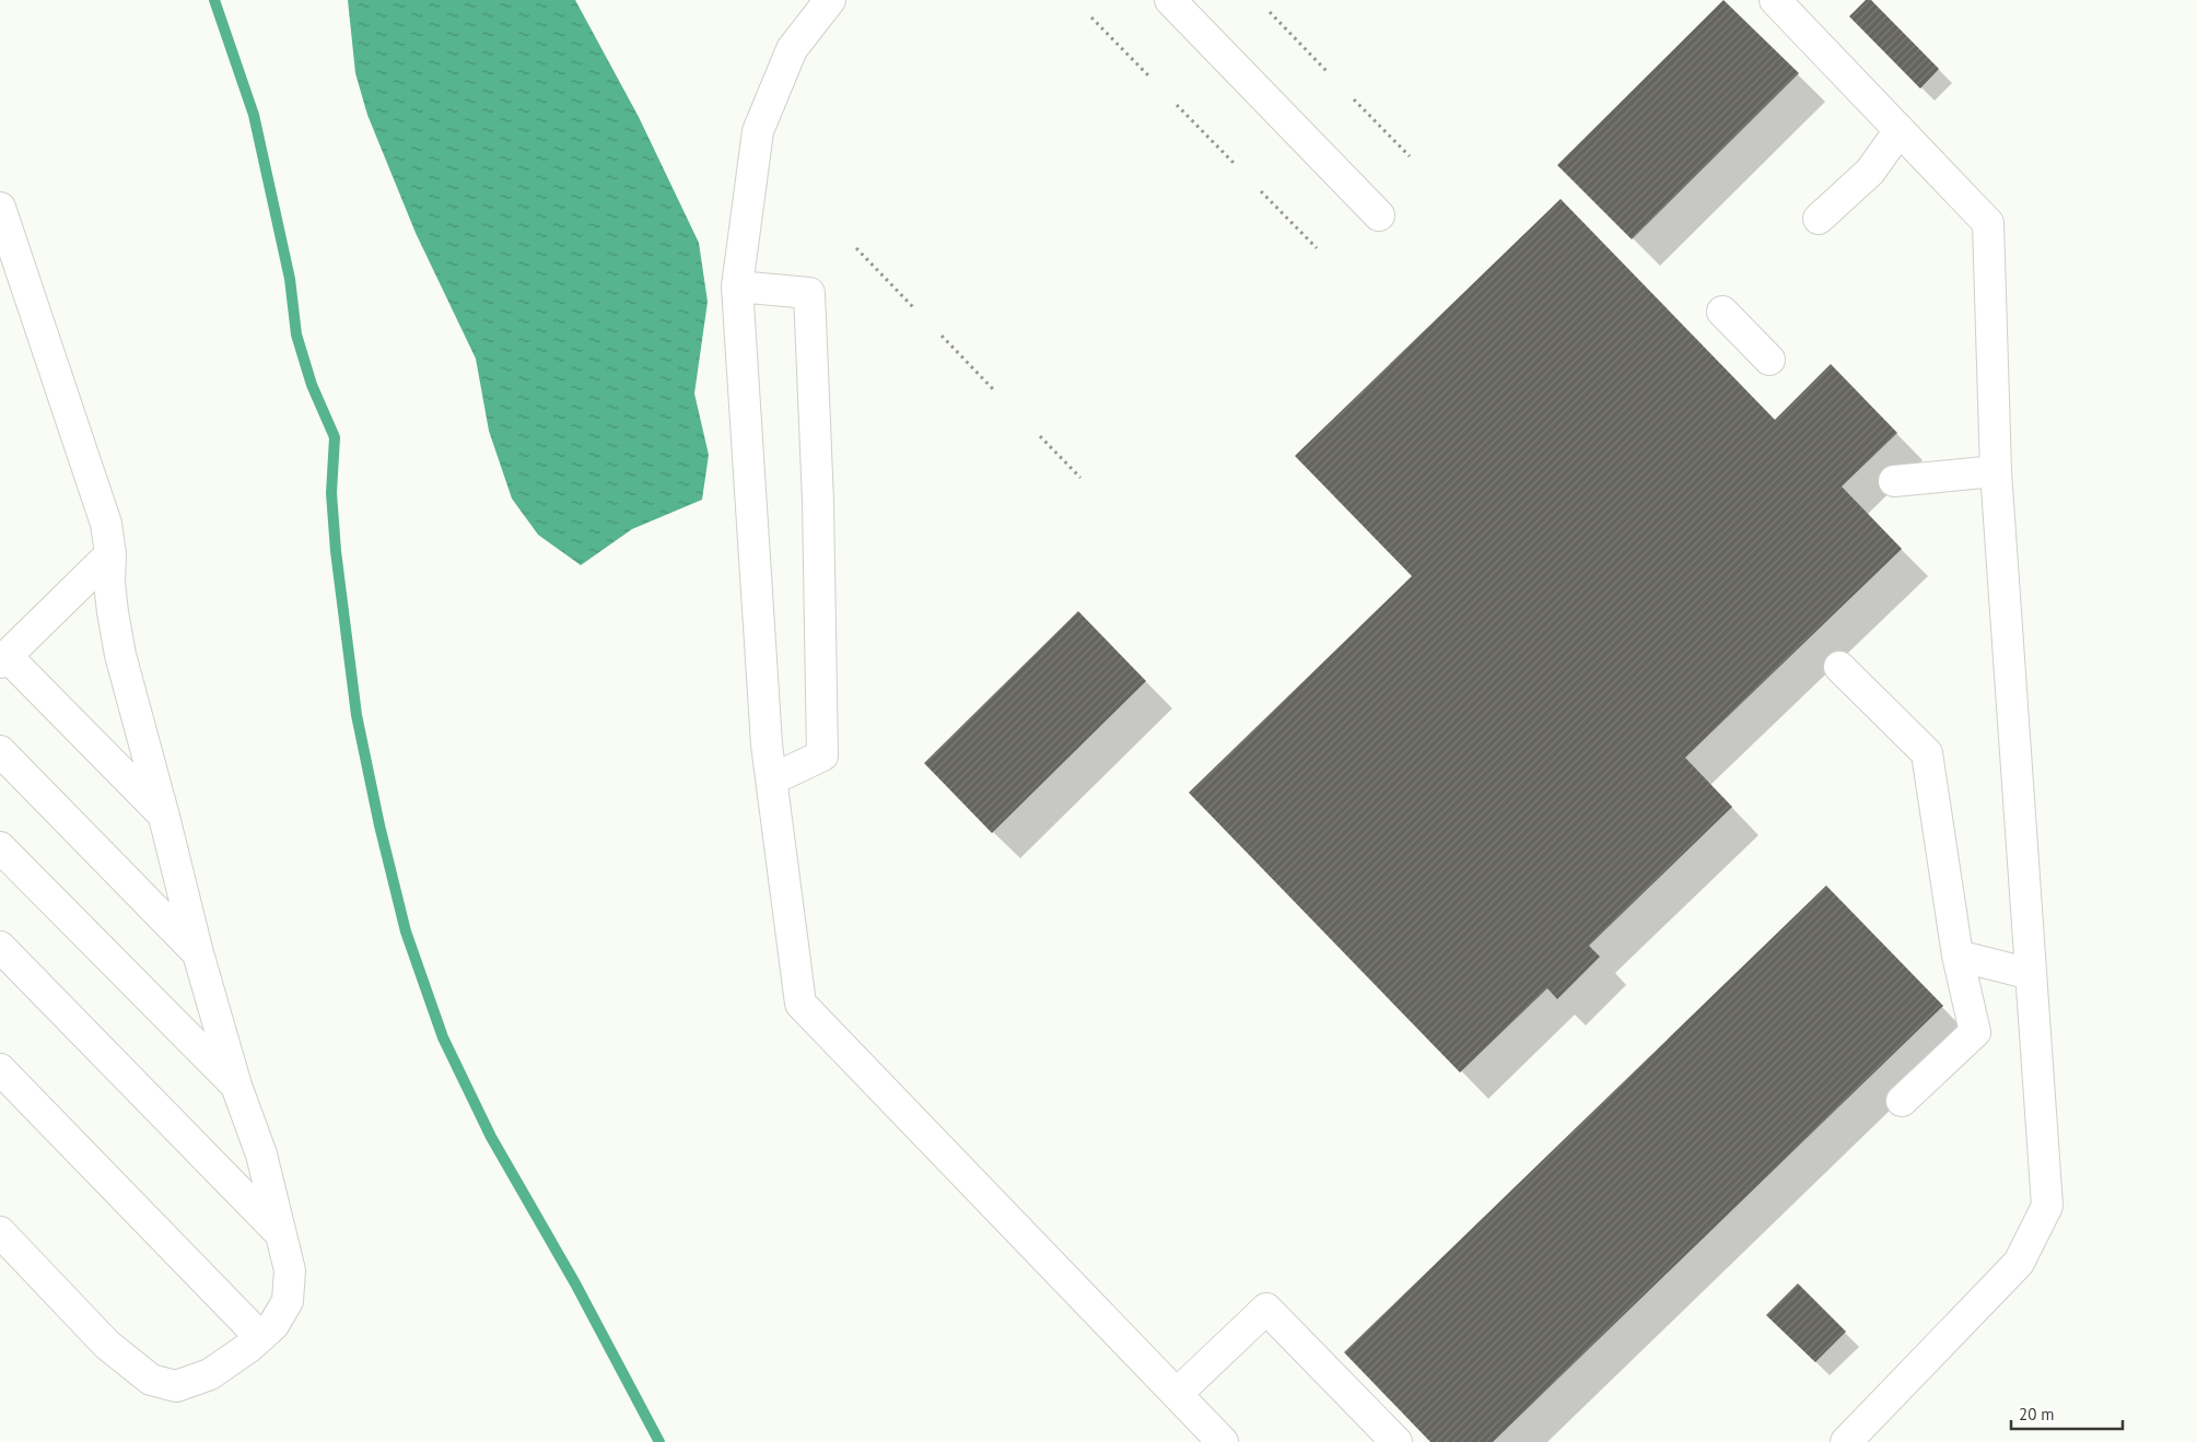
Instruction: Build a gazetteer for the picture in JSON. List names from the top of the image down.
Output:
{
  "scale_bar": "20 m"
}
